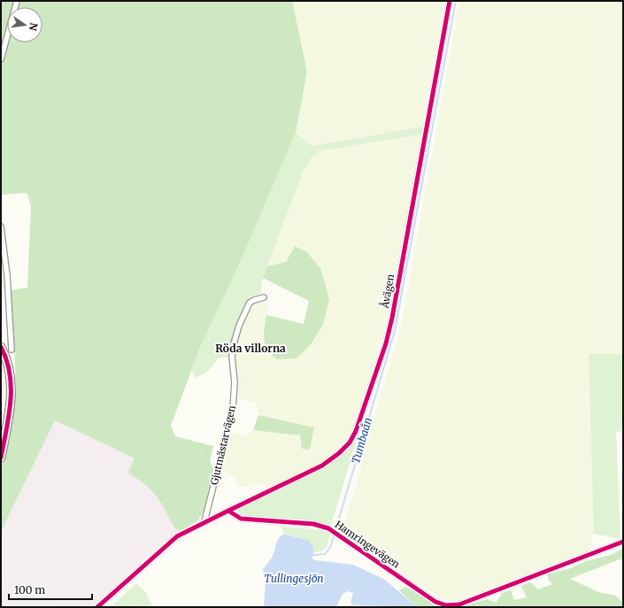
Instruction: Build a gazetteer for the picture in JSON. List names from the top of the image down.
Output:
{
  "streets": {
    "street": ["Åvägen", "Gjutmästarvägen", "Hamringevägen"]
  },
  "crossings": [
    ["Åvägen", "Hamringevägen"]
  ],
  "districts": ["Röda villorna"],
  "water": ["Tumbaån", "Tullingesjön"],
  "scale_bar": "100 m",
  "north": "right"
}
